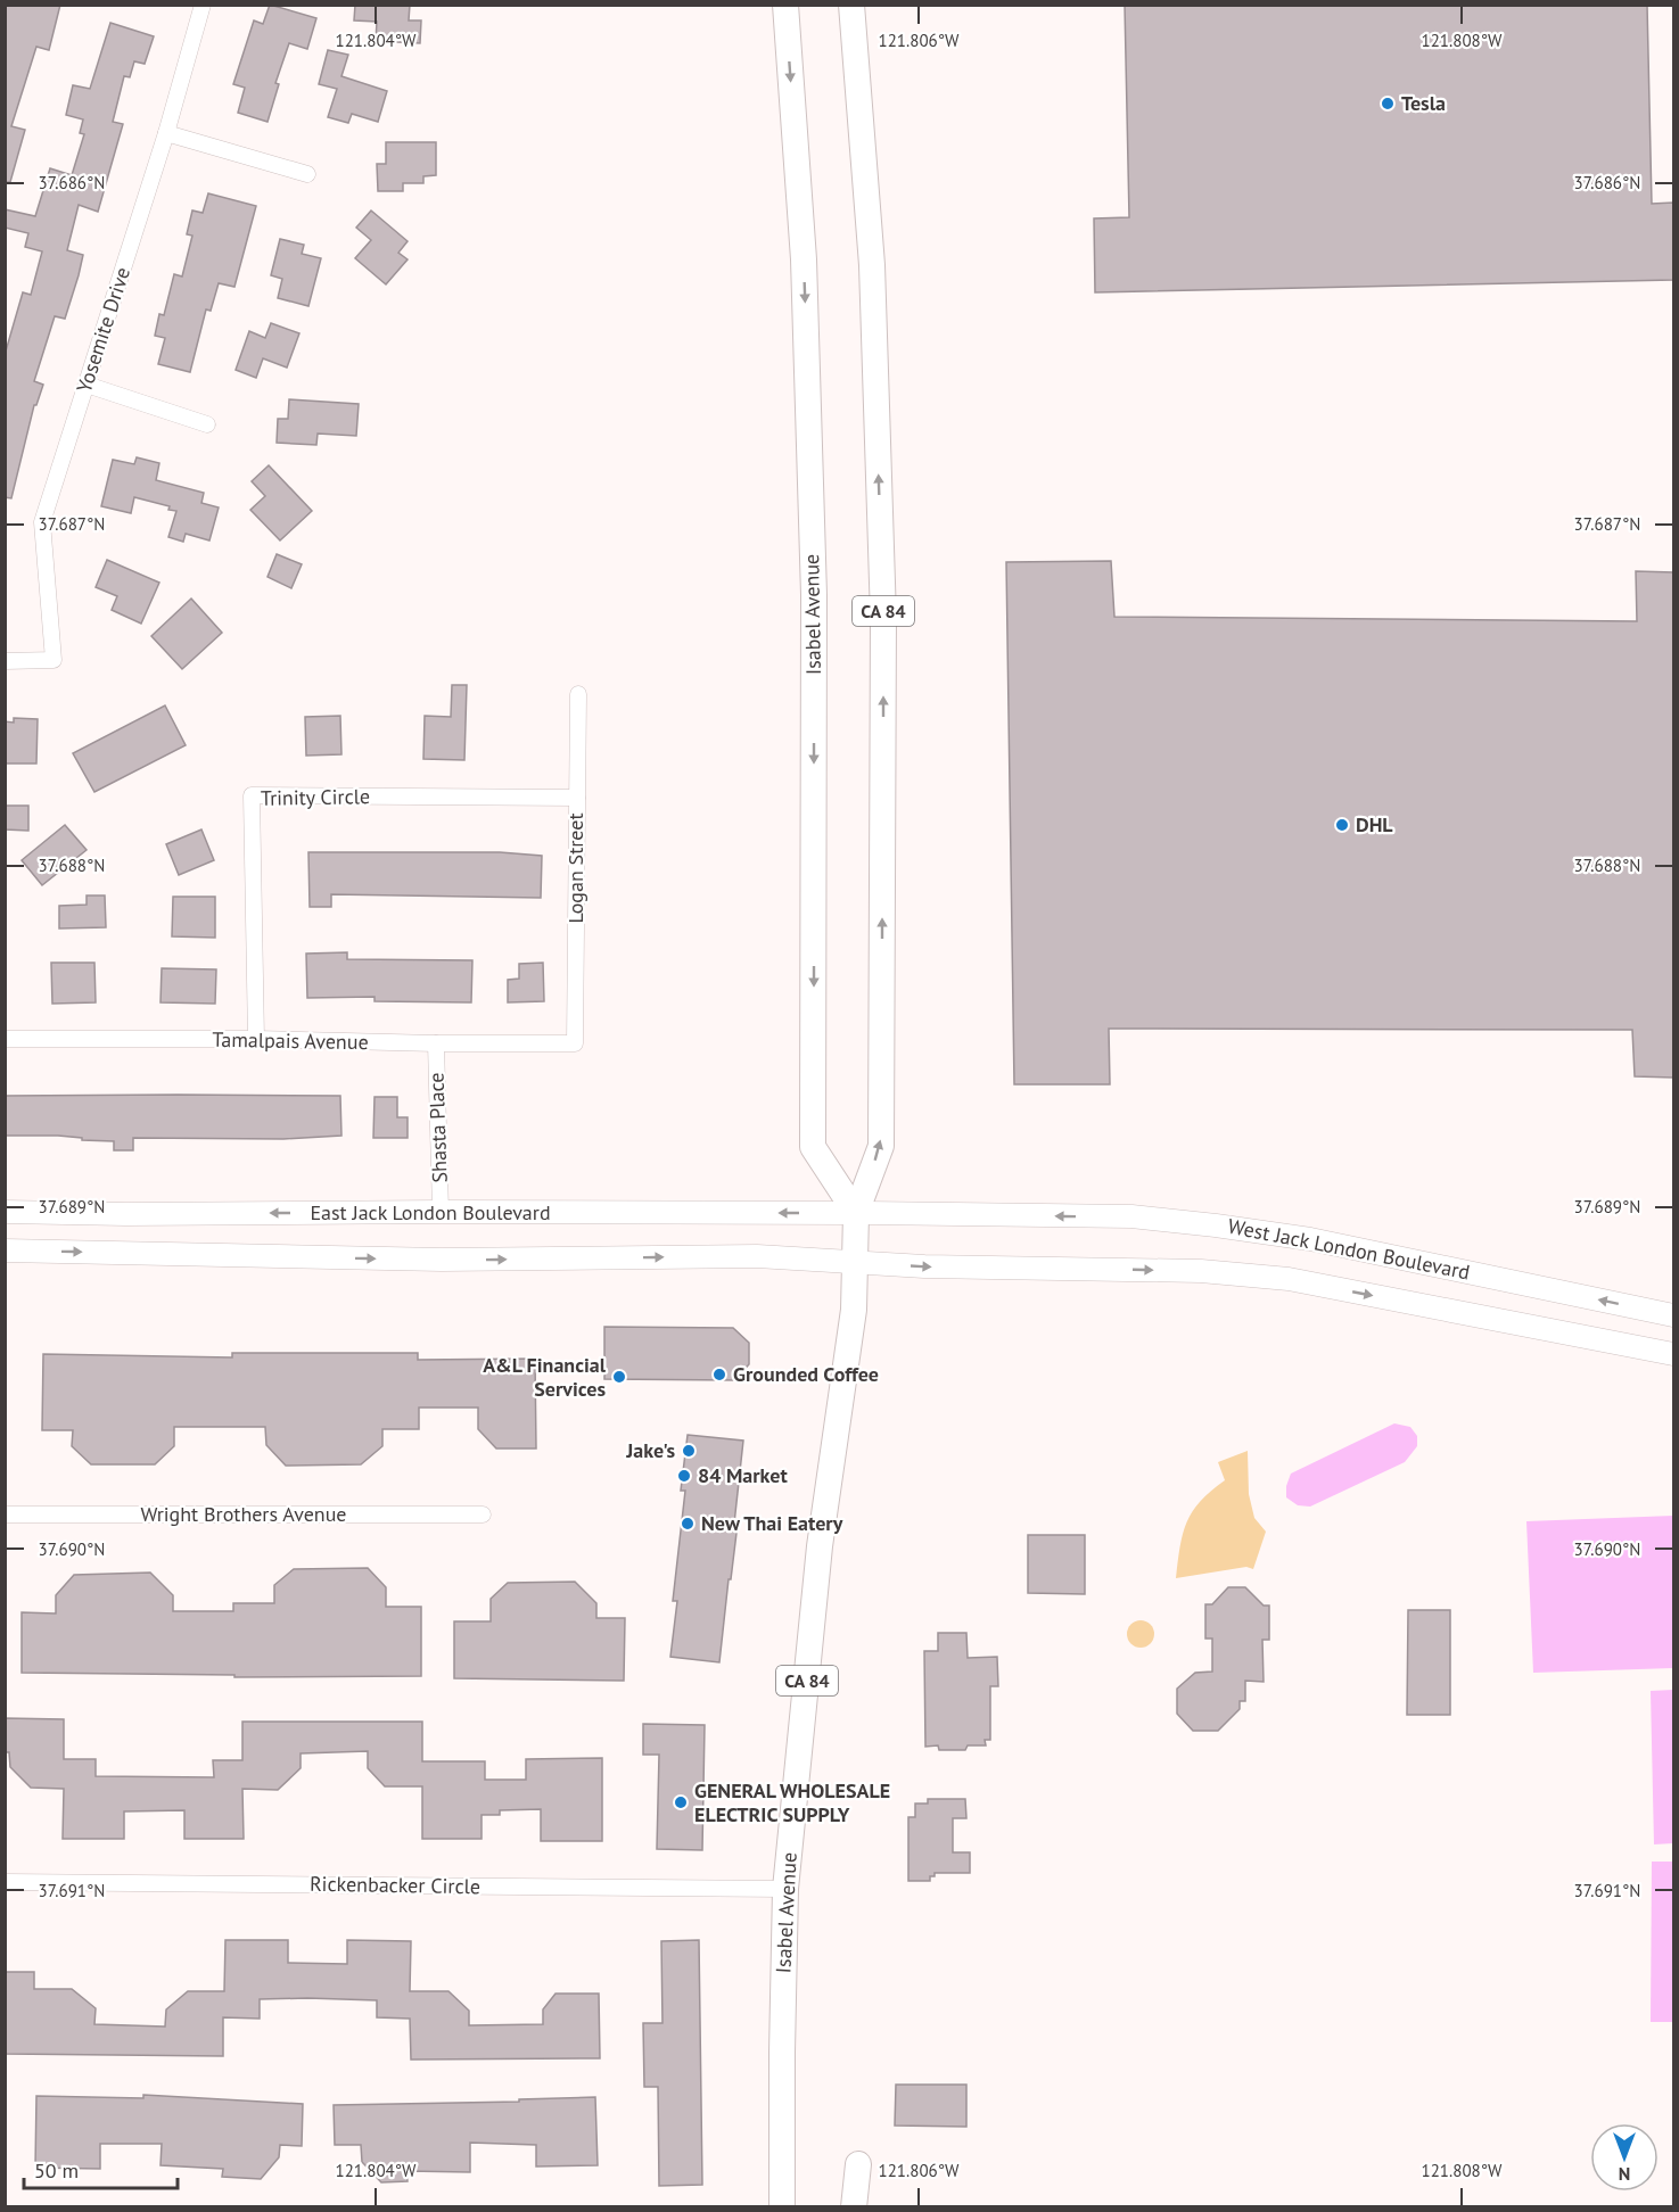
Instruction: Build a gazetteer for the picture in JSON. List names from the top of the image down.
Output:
{
  "streets": {
    "highway": ["CA 84", "Isabel Avenue"],
    "main road": ["East Jack London Boulevard", "West Jack London Boulevard"],
    "street": [
      "Yosemite Drive",
      "Trinity Circle",
      "Logan Street",
      "Tamalpais Avenue",
      "Shasta Place",
      "Wright Brothers Avenue",
      "Rickenbacker Circle"
    ]
  },
  "crossings": [
    ["Isabel Avenue", "East Jack London Boulevard"],
    ["Isabel Avenue", "West Jack London Boulevard"],
    ["Isabel Avenue", "Rickenbacker Circle"],
    ["Trinity Circle", "Logan Street"],
    ["Trinity Circle", "Tamalpais Avenue"],
    ["Logan Street", "Tamalpais Avenue"],
    ["Tamalpais Avenue", "Shasta Place"],
    ["Shasta Place", "East Jack London Boulevard"],
    ["East Jack London Boulevard", "West Jack London Boulevard"]
  ],
  "places": [
    "Tesla",
    "DHL",
    "Grounded Coffee",
    "A&L Financial Services",
    "Jake's",
    "84 Market",
    "New Thai Eatery",
    "GENERAL WHOLESALE ELECTRIC SUPPLY"
  ],
  "scale_bar": "50 m",
  "north": "bottom",
  "coordinates": [
    "121.804°W",
    "121.806°W",
    "121.808°W",
    "37.686°N",
    "37.687°N",
    "37.688°N",
    "37.689°N",
    "37.690°N",
    "37.691°N"
  ]
}
